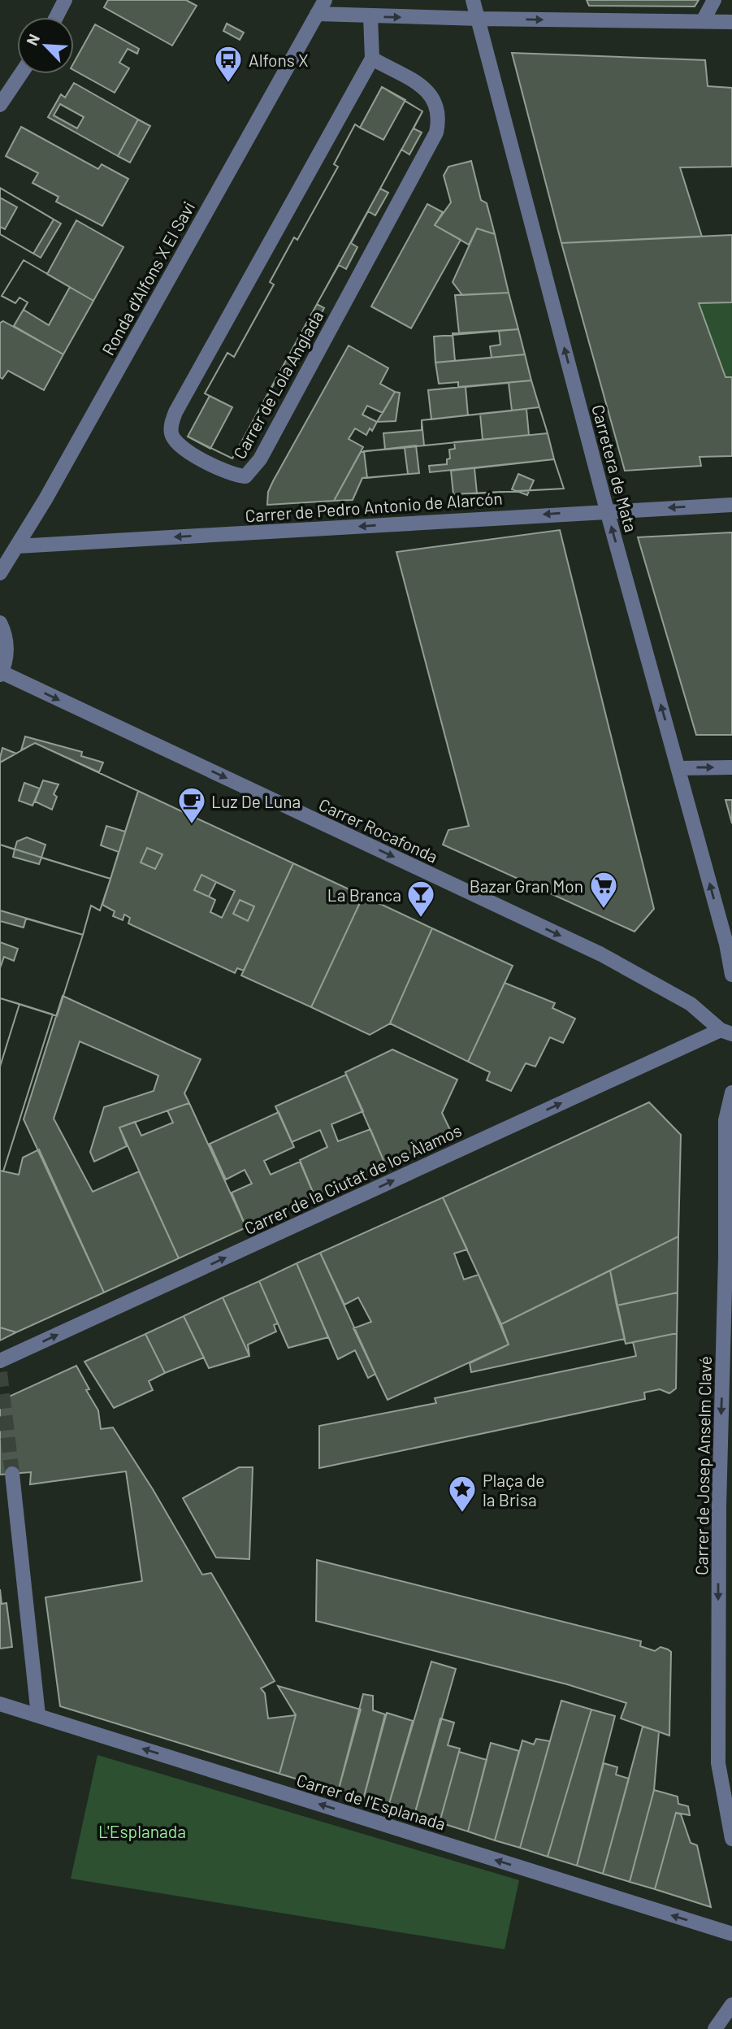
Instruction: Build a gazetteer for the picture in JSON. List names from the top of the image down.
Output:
{
  "streets": {
    "street": [
      "Ronda d'Alfons X El Savi",
      "Carrer de Lola Anglada",
      "Carretera de Mata",
      "Carrer de Pedro Antonio de Alarcón",
      "Carrer Rocafonda",
      "Carrer de la Ciutat de los Àlamos",
      "Carrer de Josep Anselm Clavé",
      "Carrer de l'Esplanada"
    ]
  },
  "crossings": [
    ["Ronda d'Alfons X El Savi", "Carrer de Pedro Antonio de Alarcón"],
    ["Carretera de Mata", "Carrer de Pedro Antonio de Alarcón"],
    ["Carrer Rocafonda", "Carrer de la Ciutat de los Àlamos"]
  ],
  "one_way": [
    "Carretera de Mata",
    "Carrer de Pedro Antonio de Alarcón",
    "Carrer Rocafonda",
    "Carrer de la Ciutat de los Àlamos",
    "Carrer de Josep Anselm Clavé",
    "Carrer de l'Esplanada"
  ],
  "parks": ["L'Esplanada"],
  "places": {
    "bus stop": ["Alfons X"],
    "cafe": ["Luz De Luna"],
    "supermarket": ["Bazar Gran Mon"],
    "bar": ["La Branca"],
    "place": ["Plaça de la Brisa"]
  },
  "north": "top left"
}
